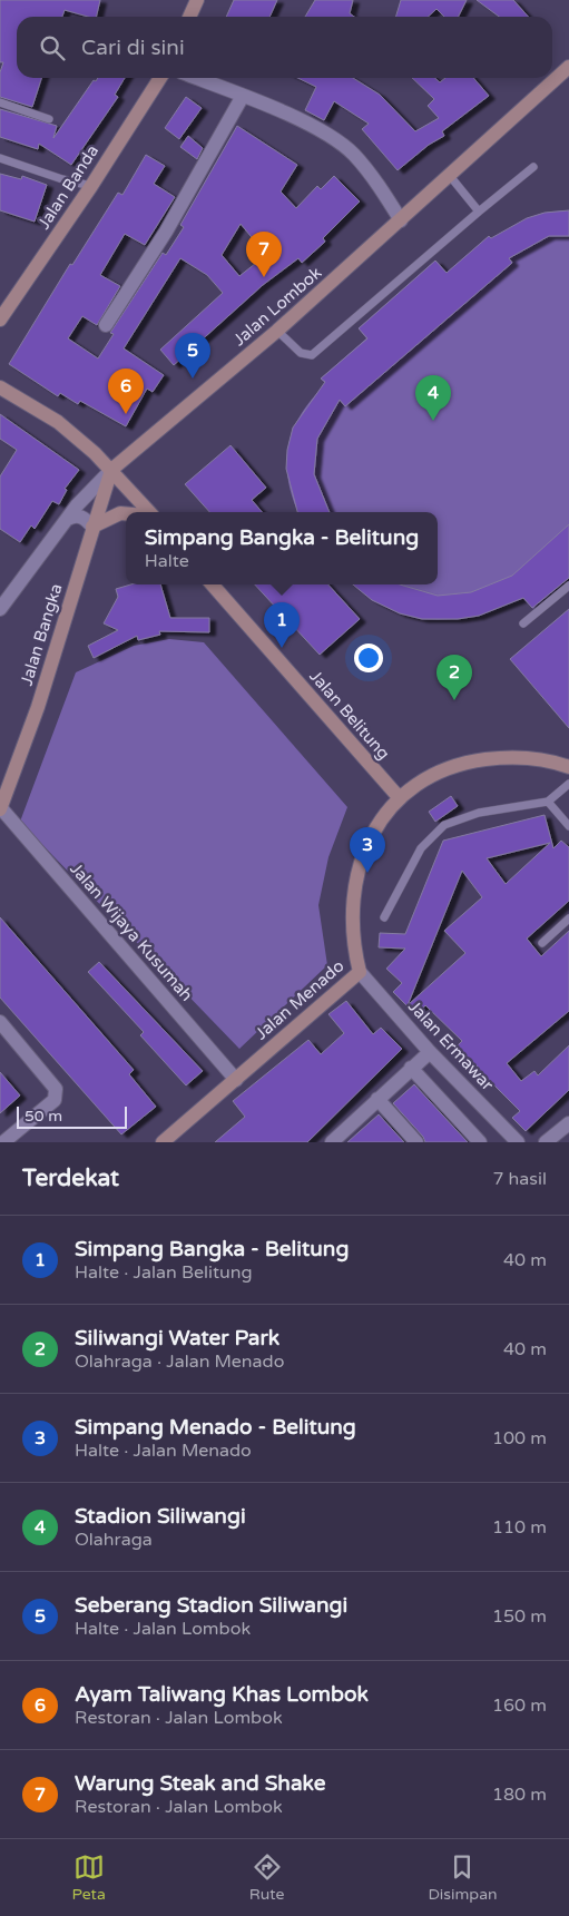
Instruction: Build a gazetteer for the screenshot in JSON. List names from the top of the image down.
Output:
{
  "streets": {
    "street": [
      "Jalan Banda",
      "Jalan Lombok",
      "Jalan Bangka",
      "Jalan Belitung",
      "Jalan Wijaya Kusumah",
      "Jalan Menado",
      "Jalan Ermawar"
    ]
  },
  "crossings": [
    ["Jalan Lombok", "Jalan Bangka"],
    ["Jalan Bangka", "Jalan Wijaya Kusumah"],
    ["Jalan Belitung", "Jalan Menado"],
    ["Jalan Wijaya Kusumah", "Jalan Menado"],
    ["Jalan Menado", "Jalan Ermawar"]
  ],
  "scale_bar": "50 m",
  "page": {
    "search": "Cari di sini",
    "pins": [
      "7",
      "5",
      "6",
      "4",
      "1",
      "2",
      "3"
    ],
    "popup": ["Simpang Bangka - Belitung", "Halte"],
    "scale": "50 m",
    "heading": ["Terdekat", "7 hasil"],
    "list": [
      {
        "mark": "1",
        "name": "Simpang Bangka - Belitung",
        "note": "Halte · Jalan Belitung",
        "value": "40 m"
      },
      {
        "mark": "2",
        "name": "Siliwangi Water Park",
        "note": "Olahraga · Jalan Menado",
        "value": "40 m"
      },
      {
        "mark": "3",
        "name": "Simpang Menado - Belitung",
        "note": "Halte · Jalan Menado",
        "value": "100 m"
      },
      {
        "mark": "4",
        "name": "Stadion Siliwangi",
        "note": "Olahraga",
        "value": "110 m"
      },
      {
        "mark": "5",
        "name": "Seberang Stadion Siliwangi",
        "note": "Halte · Jalan Lombok",
        "value": "150 m"
      },
      {
        "mark": "6",
        "name": "Ayam Taliwang Khas Lombok",
        "note": "Restoran · Jalan Lombok",
        "value": "160 m"
      },
      {
        "mark": "7",
        "name": "Warung Steak and Shake",
        "note": "Restoran · Jalan Lombok",
        "value": "180 m"
      }
    ],
    "nav": ["Peta", "Rute", "Disimpan"]
  }
}
